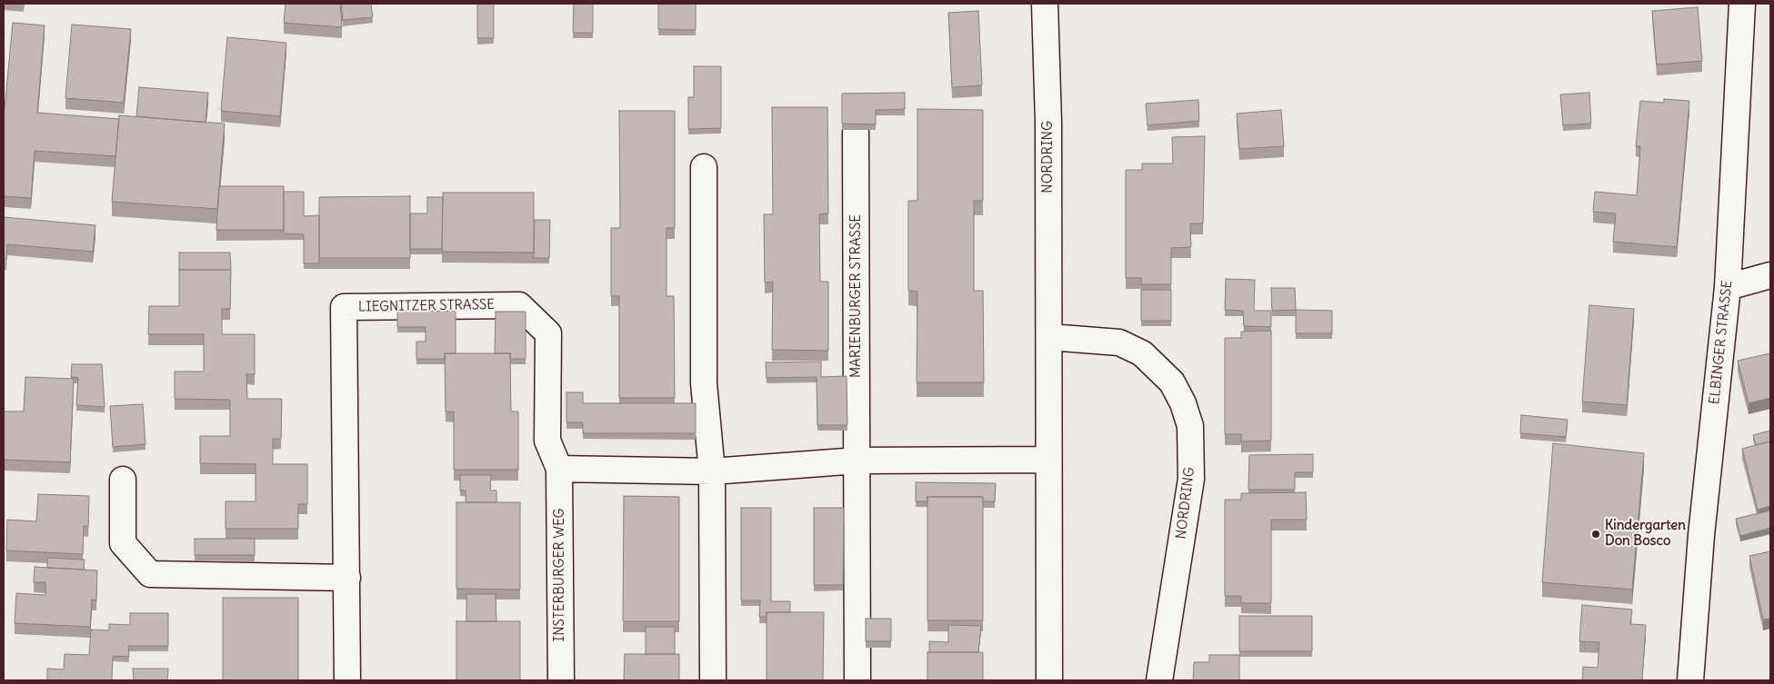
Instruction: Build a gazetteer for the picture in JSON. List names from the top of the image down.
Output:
{
  "streets": {
    "street": [
      "NORDRING",
      "MARIENBURGER STRASSE",
      "LIEGNITZER STRASSE",
      "ELBINGER STRASSE",
      "INSTERBURGER WEG"
    ]
  },
  "crossings": [
    ["LIEGNITZER STRASSE", "INSTERBURGER WEG"]
  ],
  "places": ["Kindergarten Don Bosco"]
}
